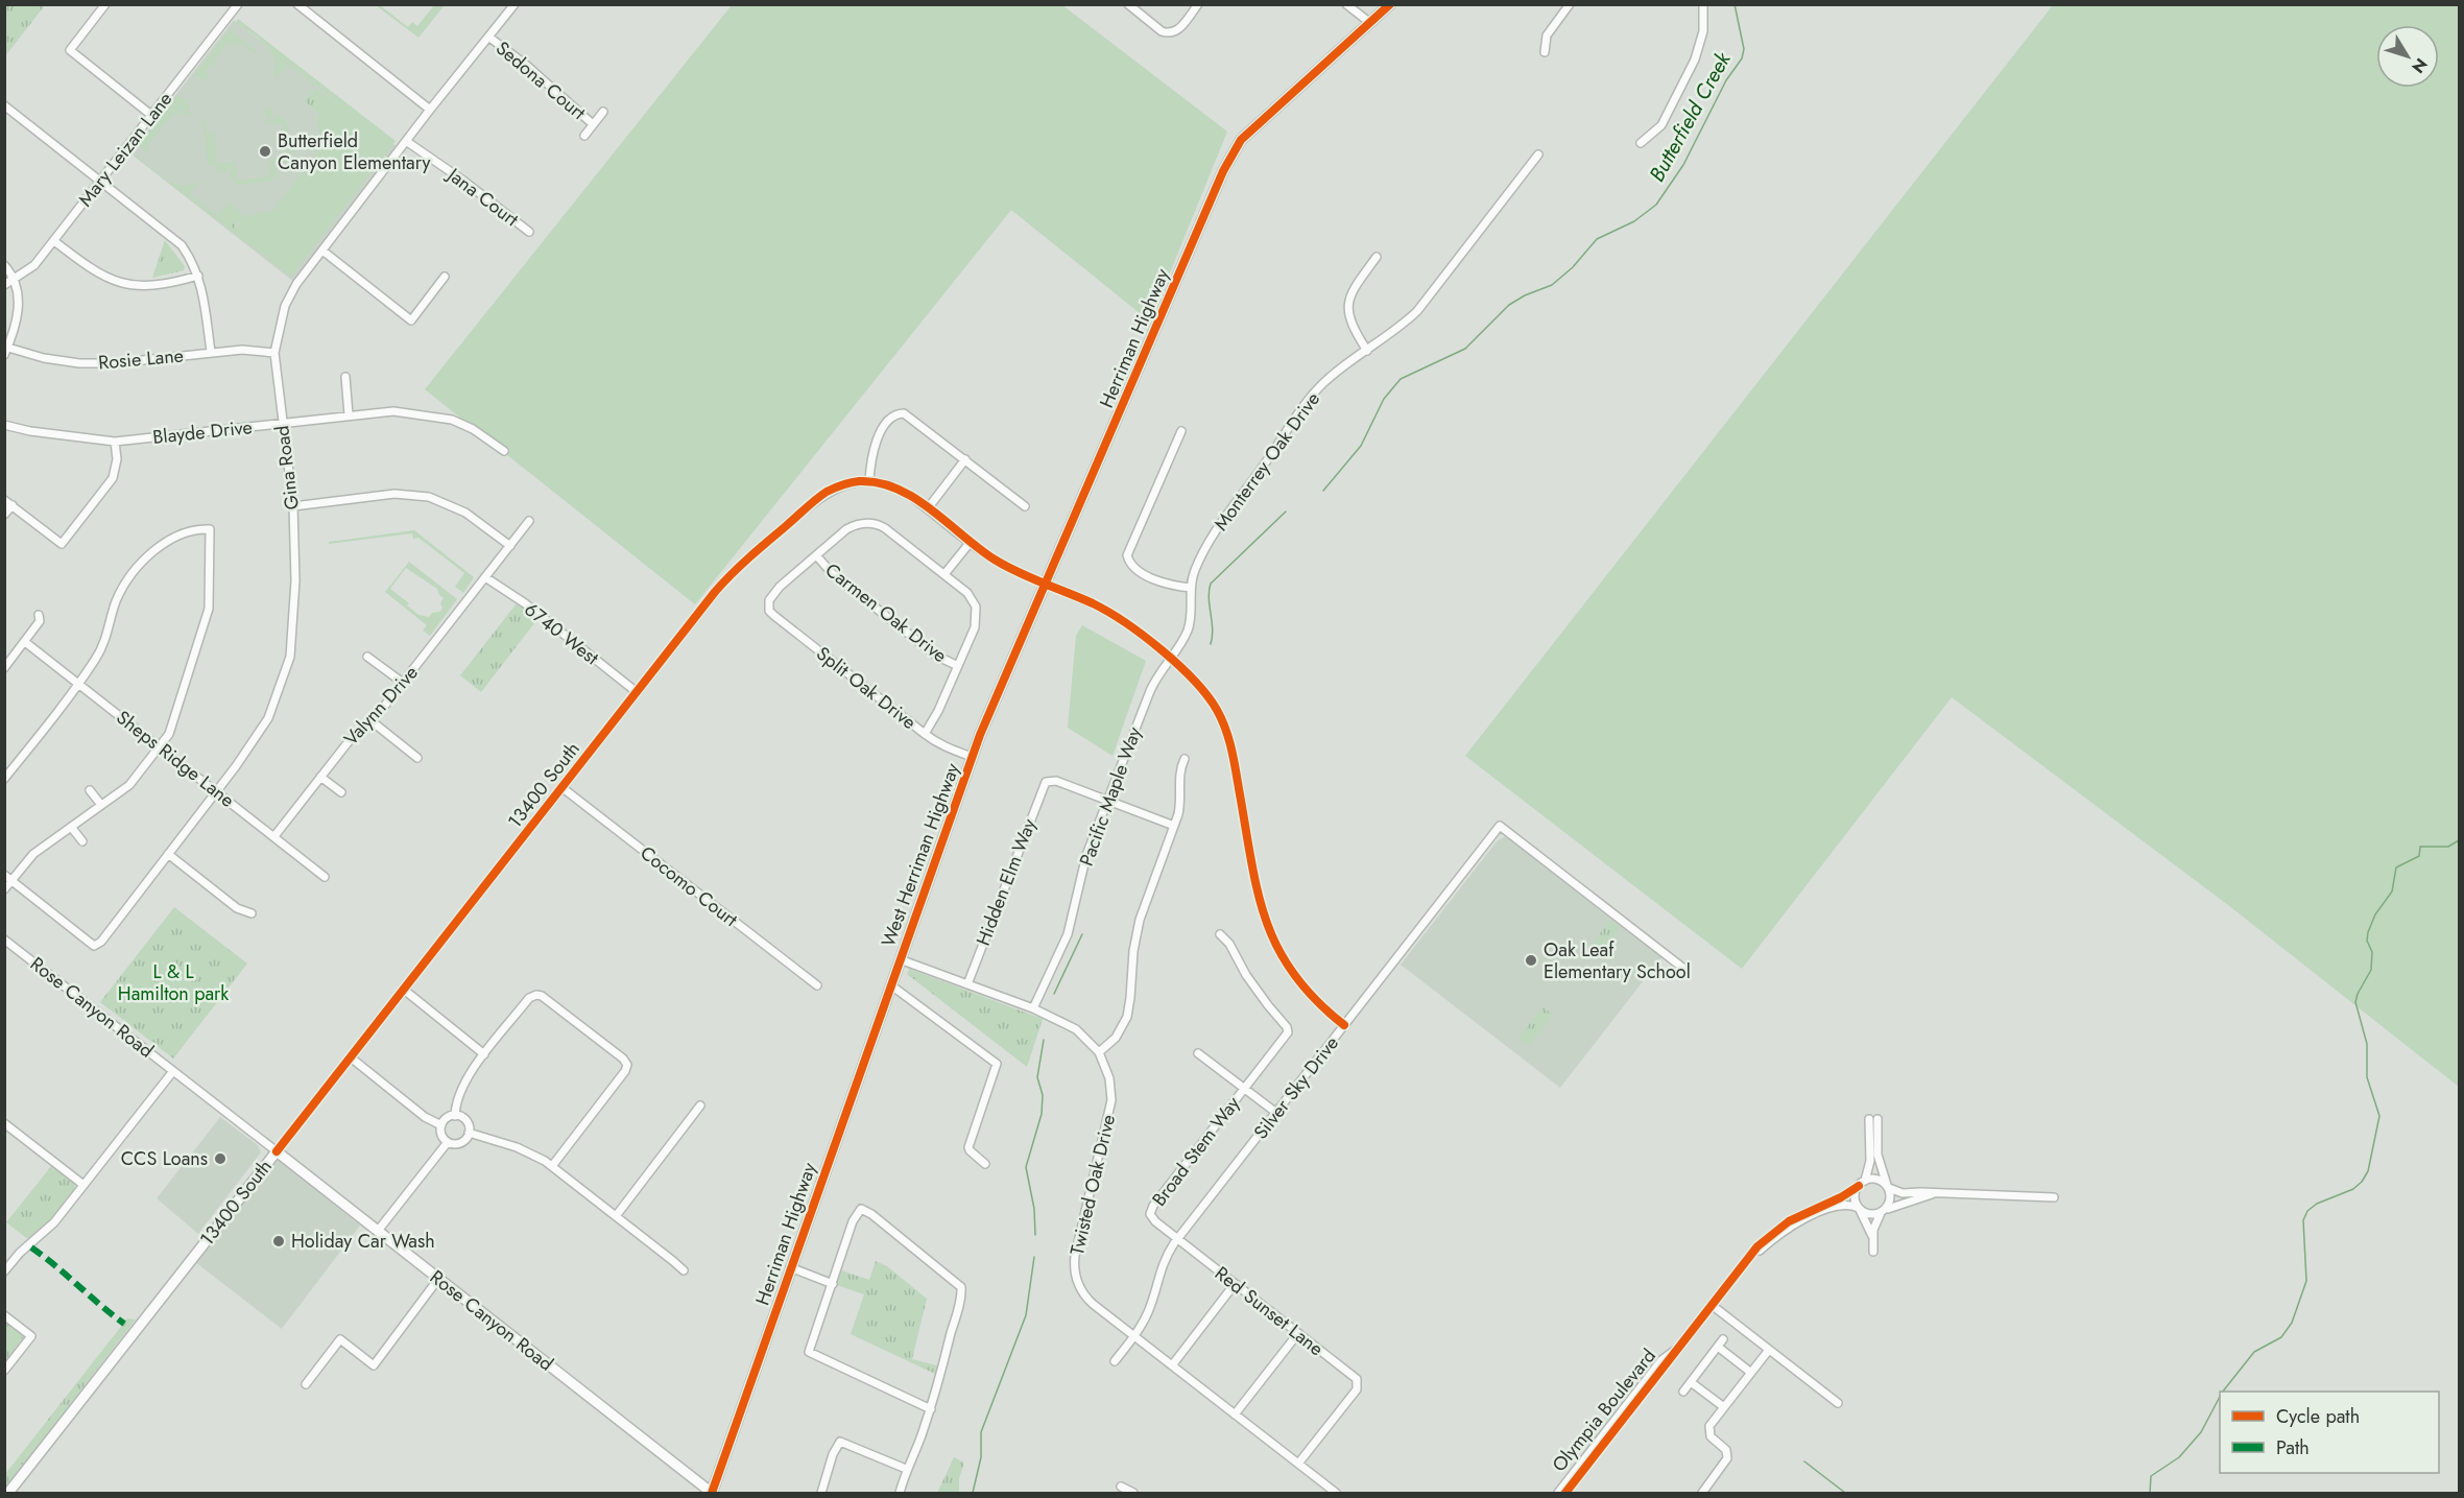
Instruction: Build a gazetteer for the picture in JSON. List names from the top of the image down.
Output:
{
  "streets": {
    "main road": [
      "Herriman Highway",
      "13400 South",
      "West Herriman Highway",
      "Rose Canyon Road"
    ],
    "street": [
      "Sedona Court",
      "Mary Leizan Lane",
      "Jana Court",
      "Rosie Lane",
      "Blayde Drive",
      "Monterrey Oak Drive",
      "Gina Road",
      "Carmen Oak Drive",
      "6740 West",
      "Split Oak Drive",
      "Valynn Drive",
      "Sheps Ridge Lane",
      "Pacific Maple Way",
      "Hidden Elm Way",
      "Cocomo Court",
      "Silver Sky Drive",
      "Broad Stem Way",
      "Twisted Oak Drive",
      "Red Sunset Lane",
      "Olympia Boulevard"
    ]
  },
  "crossings": [
    ["Sedona Court", "Gina Road"],
    ["Jana Court", "Gina Road"],
    ["Herriman Highway", "West Herriman Highway"],
    ["Herriman Highway", "Rose Canyon Road"],
    ["Rosie Lane", "Gina Road"],
    ["Blayde Drive", "Gina Road"],
    ["Monterrey Oak Drive", "Pacific Maple Way"],
    ["Gina Road", "Sheps Ridge Lane"],
    ["Carmen Oak Drive", "Split Oak Drive"],
    ["6740 West", "Valynn Drive"],
    ["6740 West", "13400 South"],
    ["Split Oak Drive", "West Herriman Highway"],
    ["Valynn Drive", "Sheps Ridge Lane"],
    ["13400 South", "Cocomo Court"],
    ["13400 South", "Rose Canyon Road"],
    ["Pacific Maple Way", "Hidden Elm Way"],
    ["Pacific Maple Way", "Twisted Oak Drive"],
    ["West Herriman Highway", "Twisted Oak Drive"],
    ["Hidden Elm Way", "Twisted Oak Drive"],
    ["Silver Sky Drive", "Broad Stem Way"],
    ["Silver Sky Drive", "Twisted Oak Drive"],
    ["Silver Sky Drive", "Red Sunset Lane"],
    ["Broad Stem Way", "Red Sunset Lane"],
    ["Twisted Oak Drive", "Red Sunset Lane"]
  ],
  "water": ["Butterfield Creek"],
  "parks": ["L & L Hamilton park"],
  "places": [
    "Butterfield Canyon Elementary",
    "Oak Leaf Elementary School",
    "CCS Loans",
    "Holiday Car Wash"
  ],
  "legend": ["Cycle path", "Path"],
  "north": "bottom right"
}
